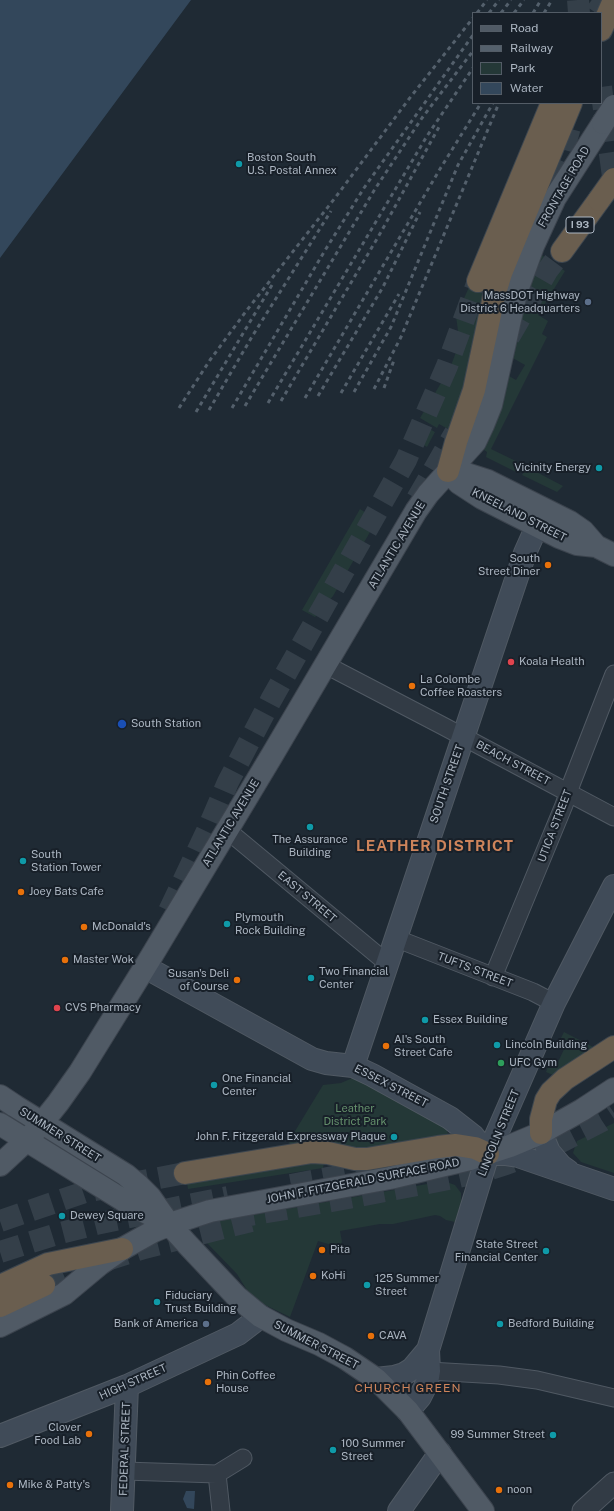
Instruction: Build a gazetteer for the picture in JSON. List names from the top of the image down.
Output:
{
  "streets": {
    "highway": ["I 93"],
    "main road": [
      "FRONTAGE ROAD",
      "KNEELAND STREET",
      "ATLANTIC AVENUE",
      "SOUTH STREET",
      "ESSEX STREET",
      "LINCOLN STREET",
      "SUMMER STREET",
      "JOHN F. FITZGERALD SURFACE ROAD",
      "HIGH STREET",
      "FEDERAL STREET"
    ],
    "street": [
      "BEACH STREET",
      "UTICA STREET",
      "EAST STREET",
      "TUFTS STREET"
    ]
  },
  "crossings": [
    ["FRONTAGE ROAD", "KNEELAND STREET"],
    ["FRONTAGE ROAD", "ATLANTIC AVENUE"],
    ["KNEELAND STREET", "ATLANTIC AVENUE"],
    ["KNEELAND STREET", "SOUTH STREET"],
    ["ATLANTIC AVENUE", "BEACH STREET"],
    ["ATLANTIC AVENUE", "EAST STREET"],
    ["ATLANTIC AVENUE", "ESSEX STREET"],
    ["ATLANTIC AVENUE", "SUMMER STREET"],
    ["BEACH STREET", "SOUTH STREET"],
    ["BEACH STREET", "UTICA STREET"],
    ["SOUTH STREET", "EAST STREET"],
    ["SOUTH STREET", "TUFTS STREET"],
    ["SOUTH STREET", "ESSEX STREET"],
    ["UTICA STREET", "TUFTS STREET"],
    ["TUFTS STREET", "LINCOLN STREET"],
    ["ESSEX STREET", "LINCOLN STREET"],
    ["ESSEX STREET", "JOHN F. FITZGERALD SURFACE ROAD"],
    ["LINCOLN STREET", "SUMMER STREET"],
    ["LINCOLN STREET", "JOHN F. FITZGERALD SURFACE ROAD"],
    ["SUMMER STREET", "JOHN F. FITZGERALD SURFACE ROAD"],
    ["SUMMER STREET", "HIGH STREET"],
    ["HIGH STREET", "FEDERAL STREET"]
  ],
  "districts": ["LEATHER DISTRICT", "CHURCH GREEN"],
  "parks": ["Leather District Park"],
  "places": [
    "Boston South U.S. Postal Annex",
    "MassDOT Highway District 6 Headquarters",
    "Vicinity Energy",
    "South Street Diner",
    "Koala Health",
    "La Colombe Coffee Roasters",
    "South Station",
    "The Assurance Building",
    "South Station Tower",
    "Joey Bats Cafe",
    "Plymouth Rock Building",
    "McDonald's",
    "Master Wok",
    "Two Financial Center",
    "Susan's Deli of Course",
    "CVS Pharmacy",
    "Essex Building",
    "Lincoln Building",
    "Al's South Street Cafe",
    "UFC Gym",
    "One Financial Center",
    "John F. Fitzgerald Expressway Plaque",
    "Dewey Square",
    "Pita",
    "State Street Financial Center",
    "KoHi",
    "125 Summer Street",
    "Fiduciary Trust Building",
    "Bank of America",
    "Bedford Building",
    "CAVA",
    "Phin Coffee House",
    "Clover Food Lab",
    "99 Summer Street",
    "100 Summer Street",
    "Mike & Patty's",
    "noon"
  ],
  "legend": [
    "Road",
    "Railway",
    "Park",
    "Water"
  ]
}
